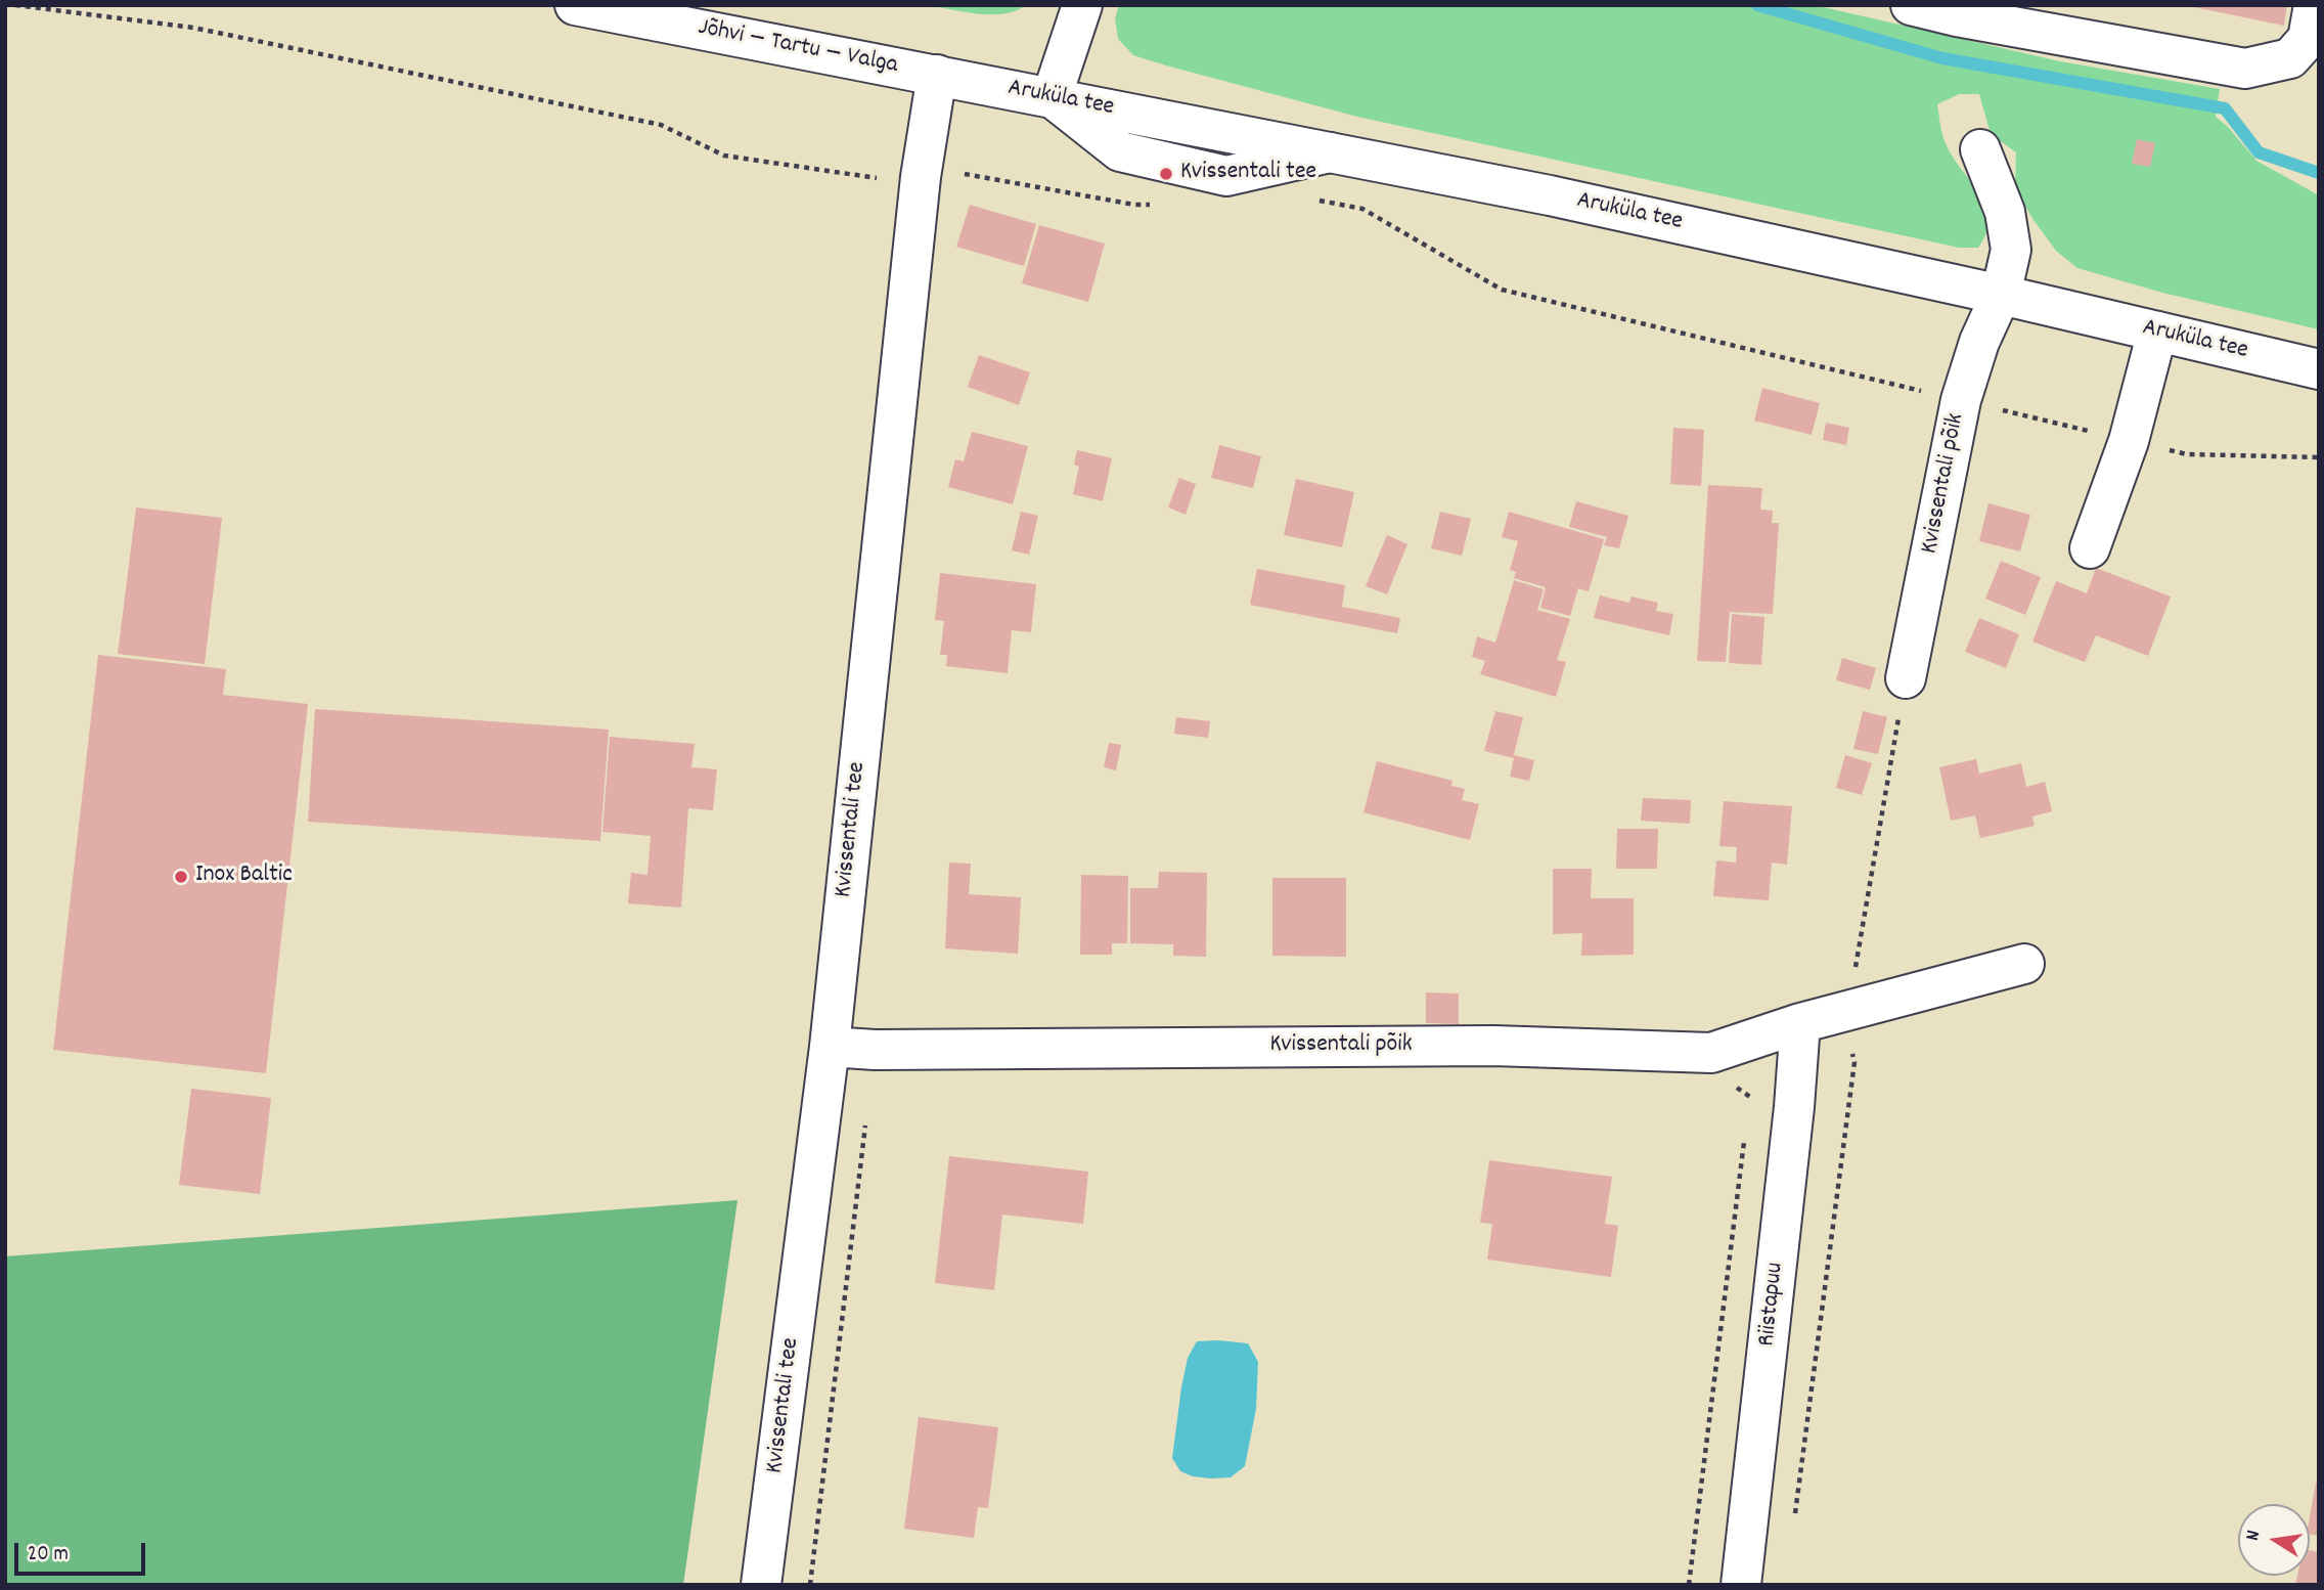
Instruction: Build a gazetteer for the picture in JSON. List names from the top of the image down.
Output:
{
  "streets": {
    "main road": [
      "Jõhvi — Tartu — Valga",
      "Aruküla tee",
      "Kvissentali põik",
      "Kvissentali tee",
      "Riistapuu"
    ]
  },
  "crossings": [
    ["Jõhvi — Tartu — Valga", "Aruküla tee"],
    ["Jõhvi — Tartu — Valga", "Kvissentali tee"],
    ["Aruküla tee", "Kvissentali põik"],
    ["Aruküla tee", "Kvissentali tee"],
    ["Kvissentali põik", "Kvissentali tee"],
    ["Kvissentali põik", "Riistapuu"]
  ],
  "places": ["Kvissentali tee", "Inox Baltic"],
  "scale_bar": "20 m",
  "north": "left"
}
